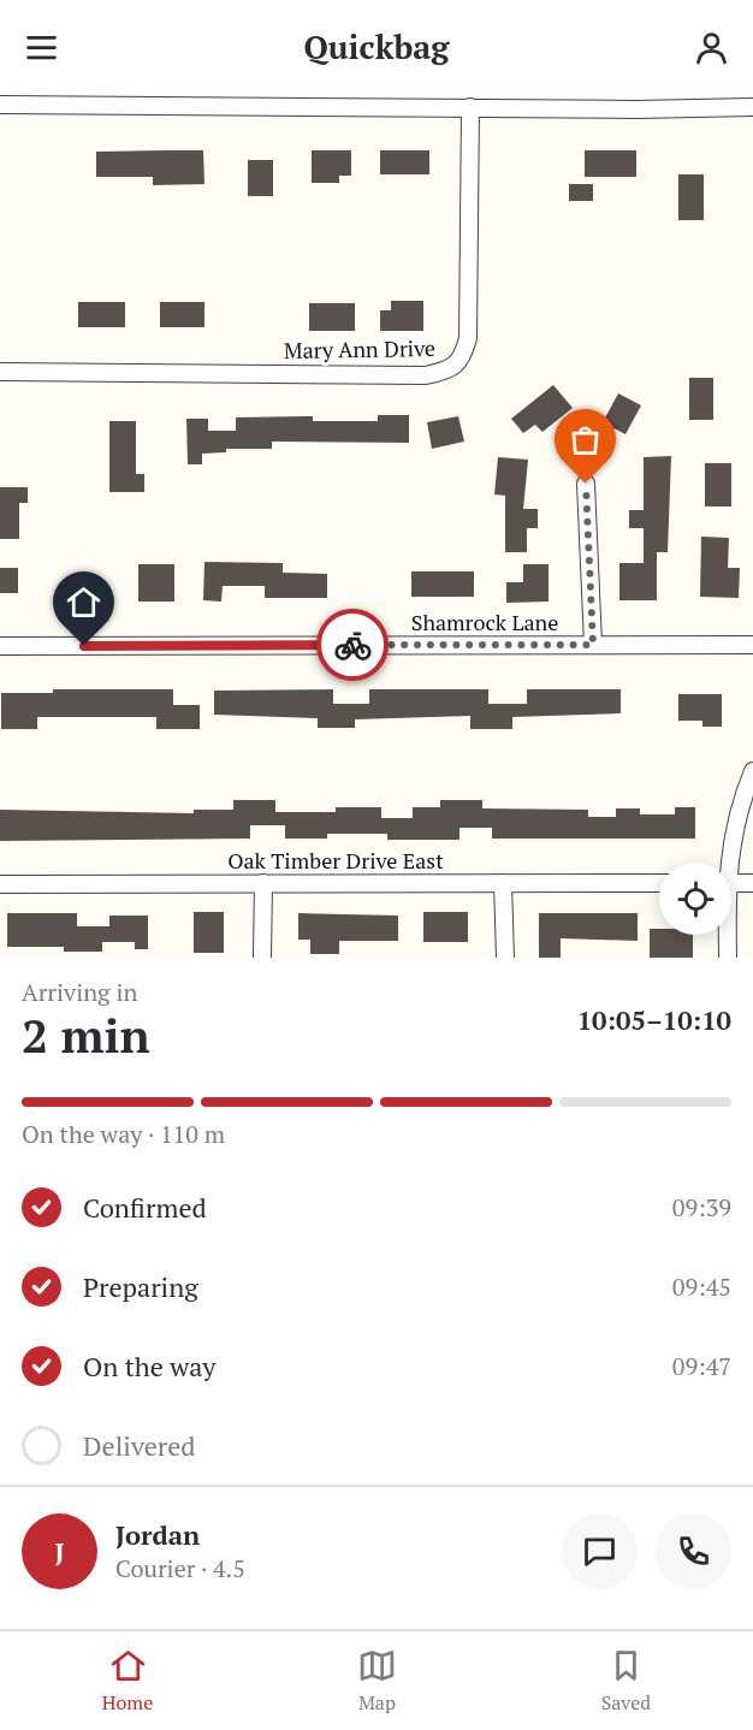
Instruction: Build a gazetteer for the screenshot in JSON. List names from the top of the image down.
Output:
{
  "streets": {
    "street": ["Mary Ann Drive", "Shamrock Lane", "Oak Timber Drive East"]
  },
  "page": {
    "header": "Quickbag",
    "heading": ["2 min", "Arriving in", "10:05–10:10"],
    "panel": ["Jordan", "Courier · 4.5"],
    "bar": "On the way · 110 m",
    "list": [
      ["Confirmed", "09:39"],
      ["Preparing", "09:45"],
      ["On the way", "09:47"],
      "Delivered"
    ],
    "round": "J",
    "tabs": ["Home", "Map", "Saved"]
  }
}
